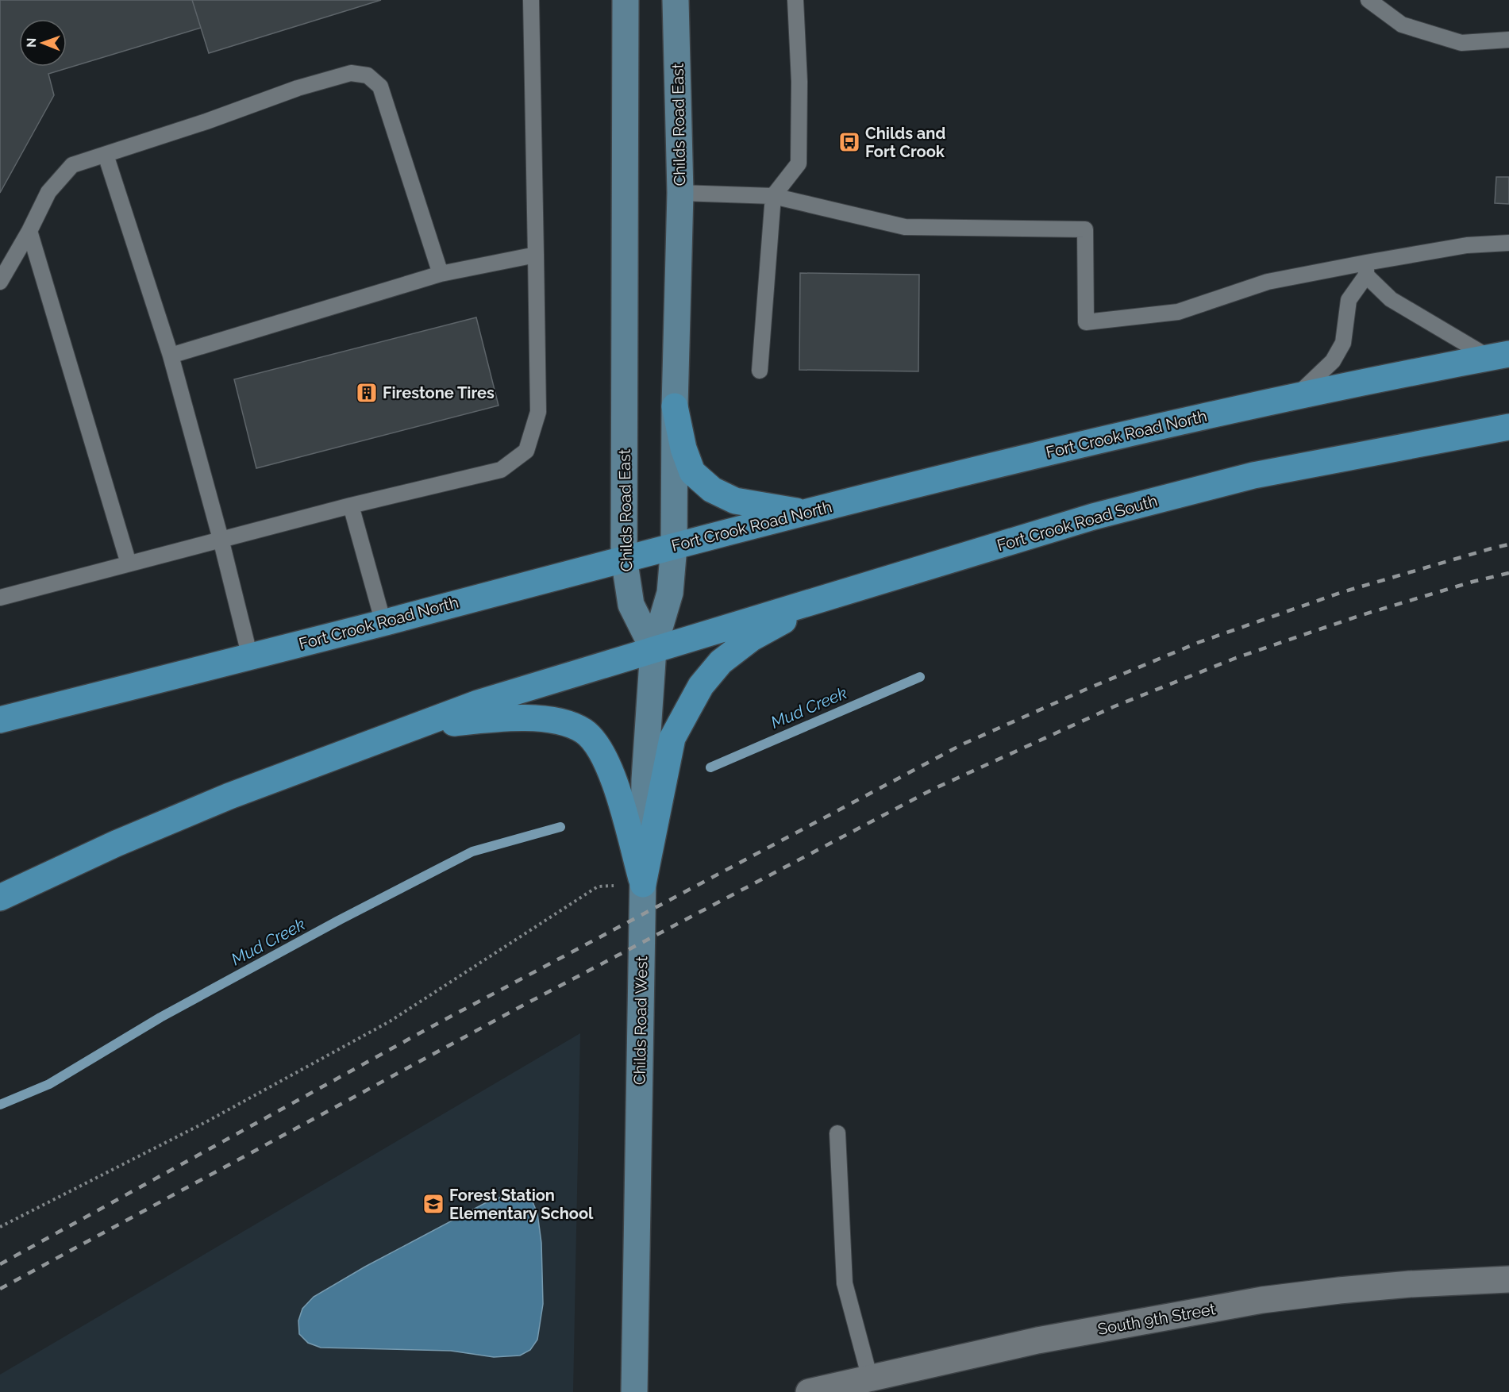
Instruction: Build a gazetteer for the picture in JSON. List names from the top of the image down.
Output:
{
  "streets": {
    "main road": ["Fort Crook Road North", "Fort Crook Road South"],
    "street": ["Childs Road East", "Childs Road West", "South 9th Street"]
  },
  "crossings": [
    ["Childs Road East", "Fort Crook Road North"],
    ["Childs Road East", "Fort Crook Road South"],
    ["Childs Road East", "Childs Road West"],
    ["Fort Crook Road South", "Childs Road West"]
  ],
  "water": ["Mud Creek"],
  "places": {
    "bus stop": ["Childs and Fort Crook"],
    "building": ["Firestone Tires"],
    "school or university": ["Forest Station Elementary School"]
  },
  "north": "left"
}
